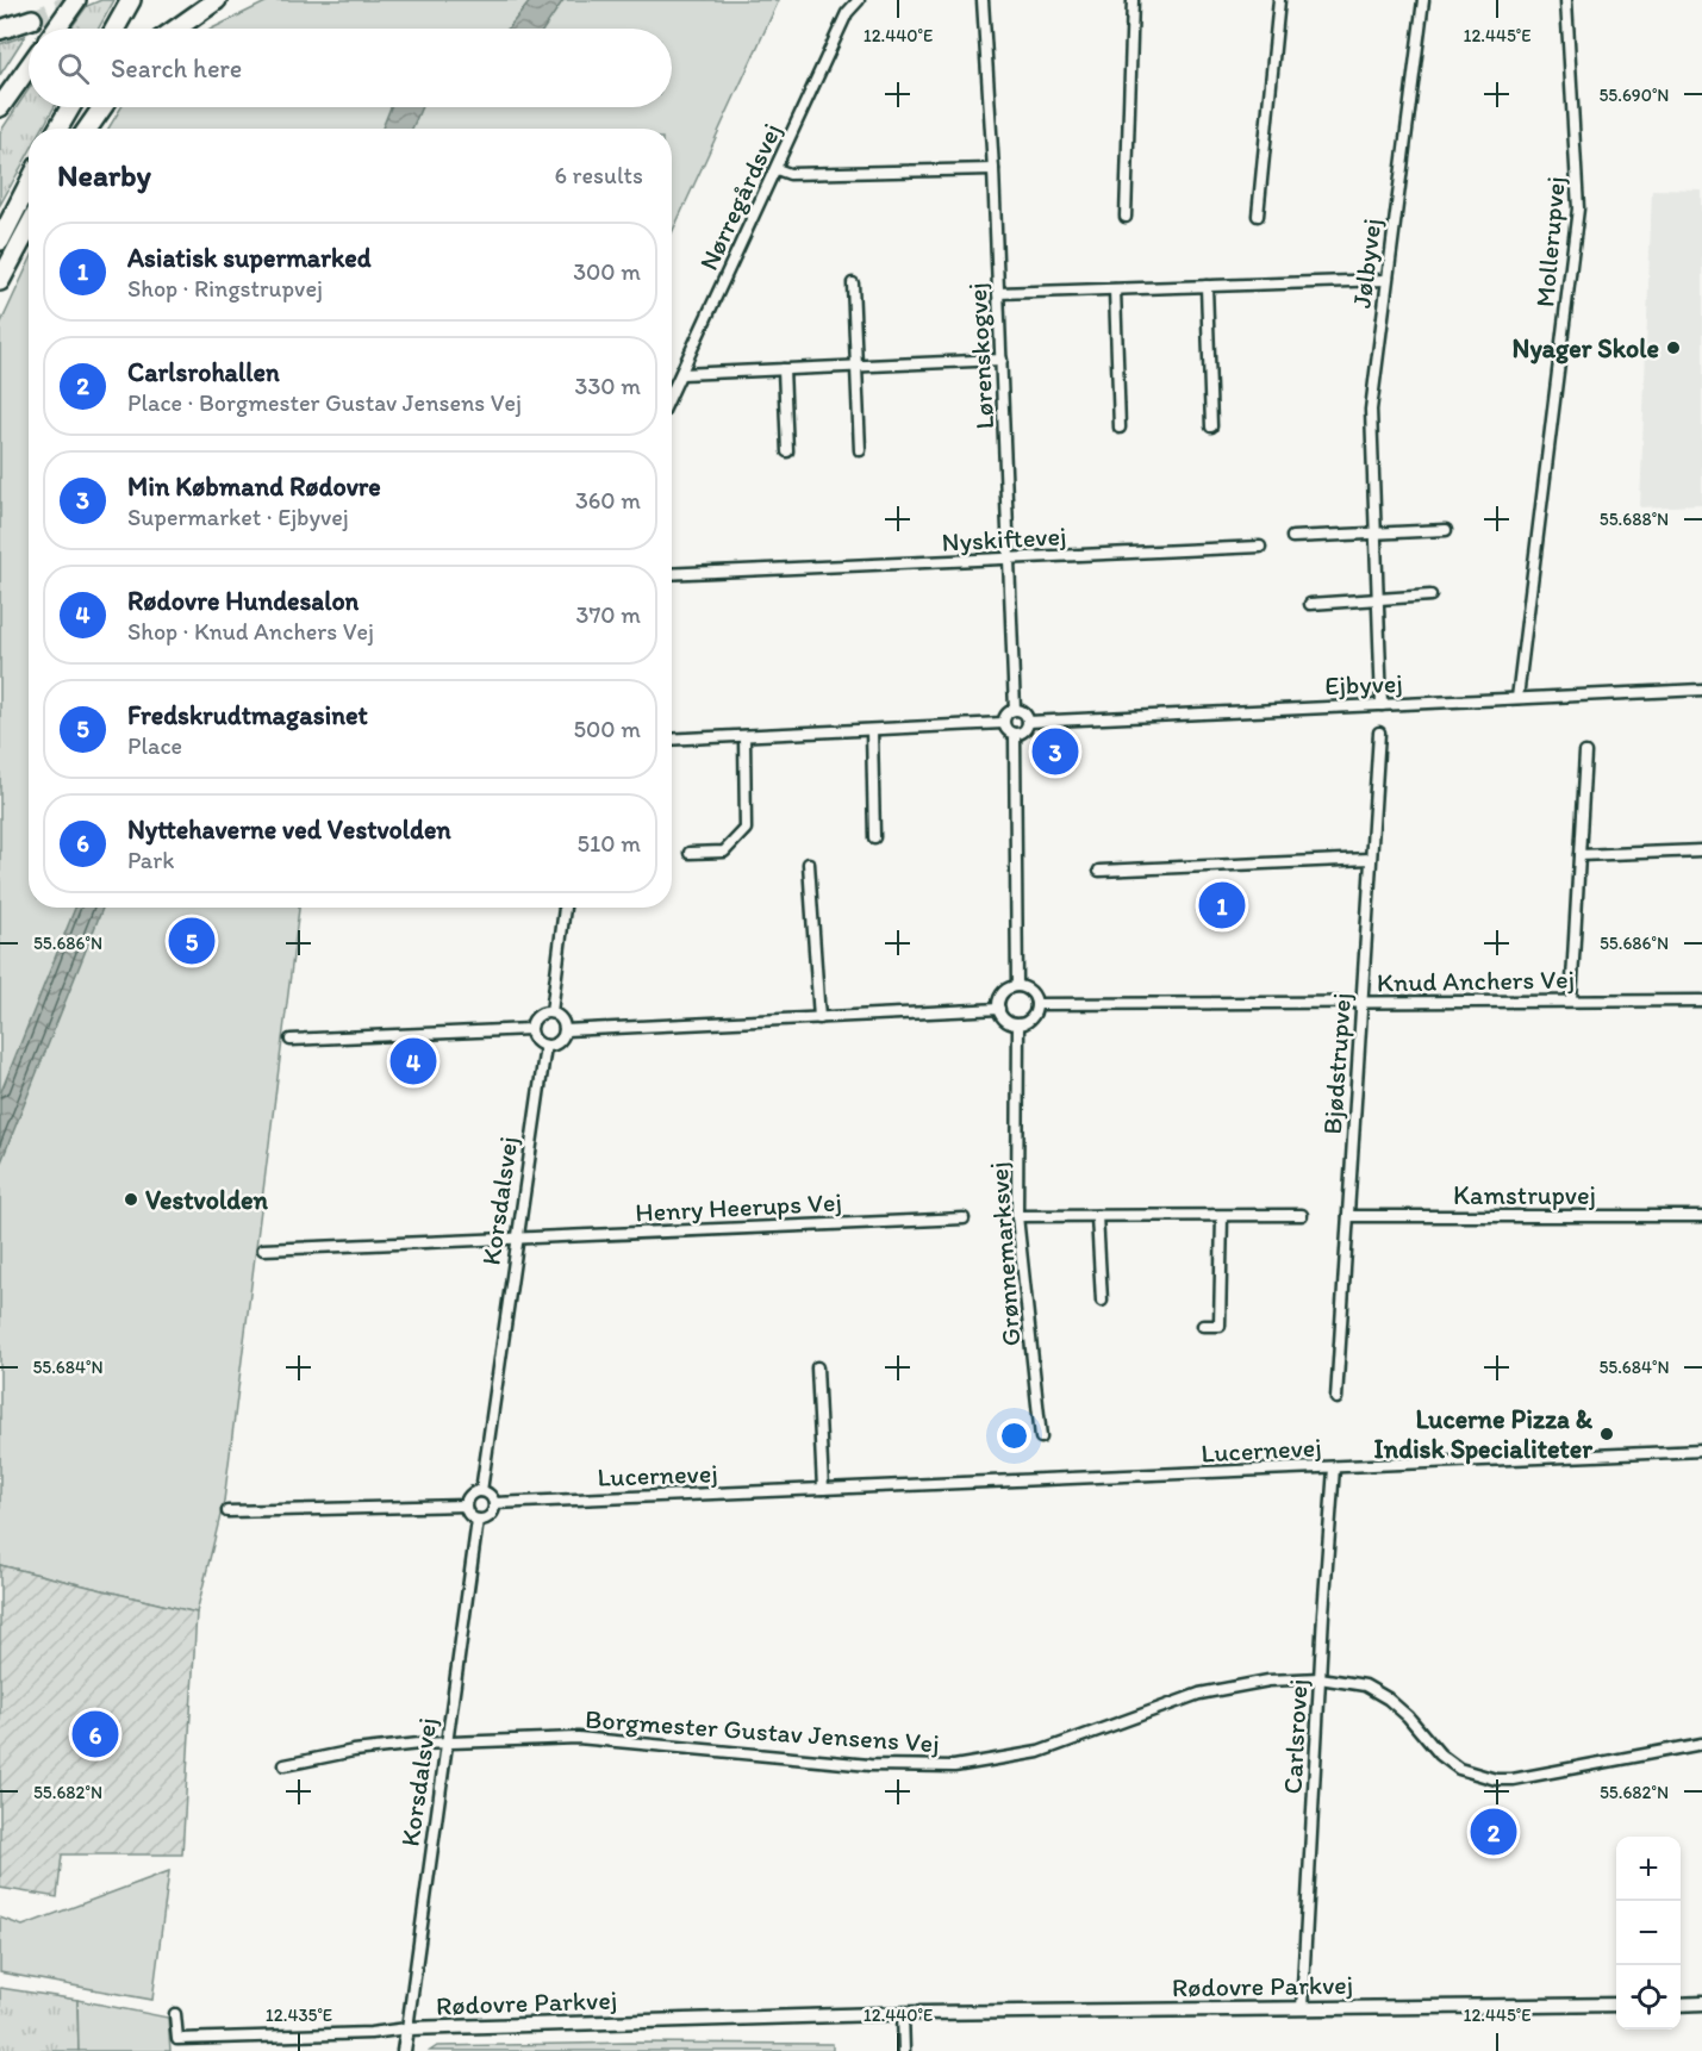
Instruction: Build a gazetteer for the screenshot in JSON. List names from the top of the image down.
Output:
{
  "streets": {
    "street": [
      "Nørregårdsvej",
      "Mollerupvej",
      "Jølbyvej",
      "Lørenskogvej",
      "Nyskiftevej",
      "Ejbyvej",
      "Knud Anchers Vej",
      "Bjødstrupvej",
      "Kamstrupvej",
      "Korsdalsvej",
      "Henry Heerups Vej",
      "Grønnemarksvej",
      "Lucernevej",
      "Borgmester Gustav Jensens Vej",
      "Carlsrovej",
      "Rødovre Parkvej"
    ]
  },
  "crossings": [
    ["Mollerupvej", "Ejbyvej"],
    ["Jølbyvej", "Ejbyvej"],
    ["Lørenskogvej", "Nyskiftevej"],
    ["Lørenskogvej", "Ejbyvej"],
    ["Knud Anchers Vej", "Bjødstrupvej"],
    ["Knud Anchers Vej", "Grønnemarksvej"],
    ["Bjødstrupvej", "Kamstrupvej"],
    ["Korsdalsvej", "Henry Heerups Vej"],
    ["Korsdalsvej", "Lucernevej"],
    ["Korsdalsvej", "Borgmester Gustav Jensens Vej"],
    ["Korsdalsvej", "Rødovre Parkvej"],
    ["Lucernevej", "Carlsrovej"],
    ["Borgmester Gustav Jensens Vej", "Carlsrovej"],
    ["Carlsrovej", "Rødovre Parkvej"]
  ],
  "places": ["Nyager Skole", "Vestvolden", "Lucerne Pizza & Indisk Specialiteter"],
  "page": {
    "search": "Search here",
    "heading": ["Nearby", "6 results"],
    "list": [
      {
        "mark": "1",
        "name": "Asiatisk supermarked",
        "note": "Shop · Ringstrupvej",
        "value": "300 m"
      },
      {
        "mark": "2",
        "name": "Carlsrohallen",
        "note": "Place · Borgmester Gustav Jensens Vej",
        "value": "330 m"
      },
      {
        "mark": "3",
        "name": "Min Købmand Rødovre",
        "note": "Supermarket · Ejbyvej",
        "value": "360 m"
      },
      {
        "mark": "4",
        "name": "Rødovre Hundesalon",
        "note": "Shop · Knud Anchers Vej",
        "value": "370 m"
      },
      {
        "mark": "5",
        "name": "Fredskrudtmagasinet",
        "note": "Place",
        "value": "500 m"
      },
      {
        "mark": "6",
        "name": "Nyttehaverne ved Vestvolden",
        "note": "Park",
        "value": "510 m"
      }
    ],
    "pins": [
      "3",
      "1",
      "5",
      "4",
      "6",
      "2"
    ],
    "map_buttons": ["+", "−"]
  },
  "coordinates": [
    "12.440°E",
    "12.445°E",
    "55.690°N",
    "55.688°N",
    "55.686°N",
    "55.684°N",
    "55.682°N",
    "12.435°E"
  ]
}
